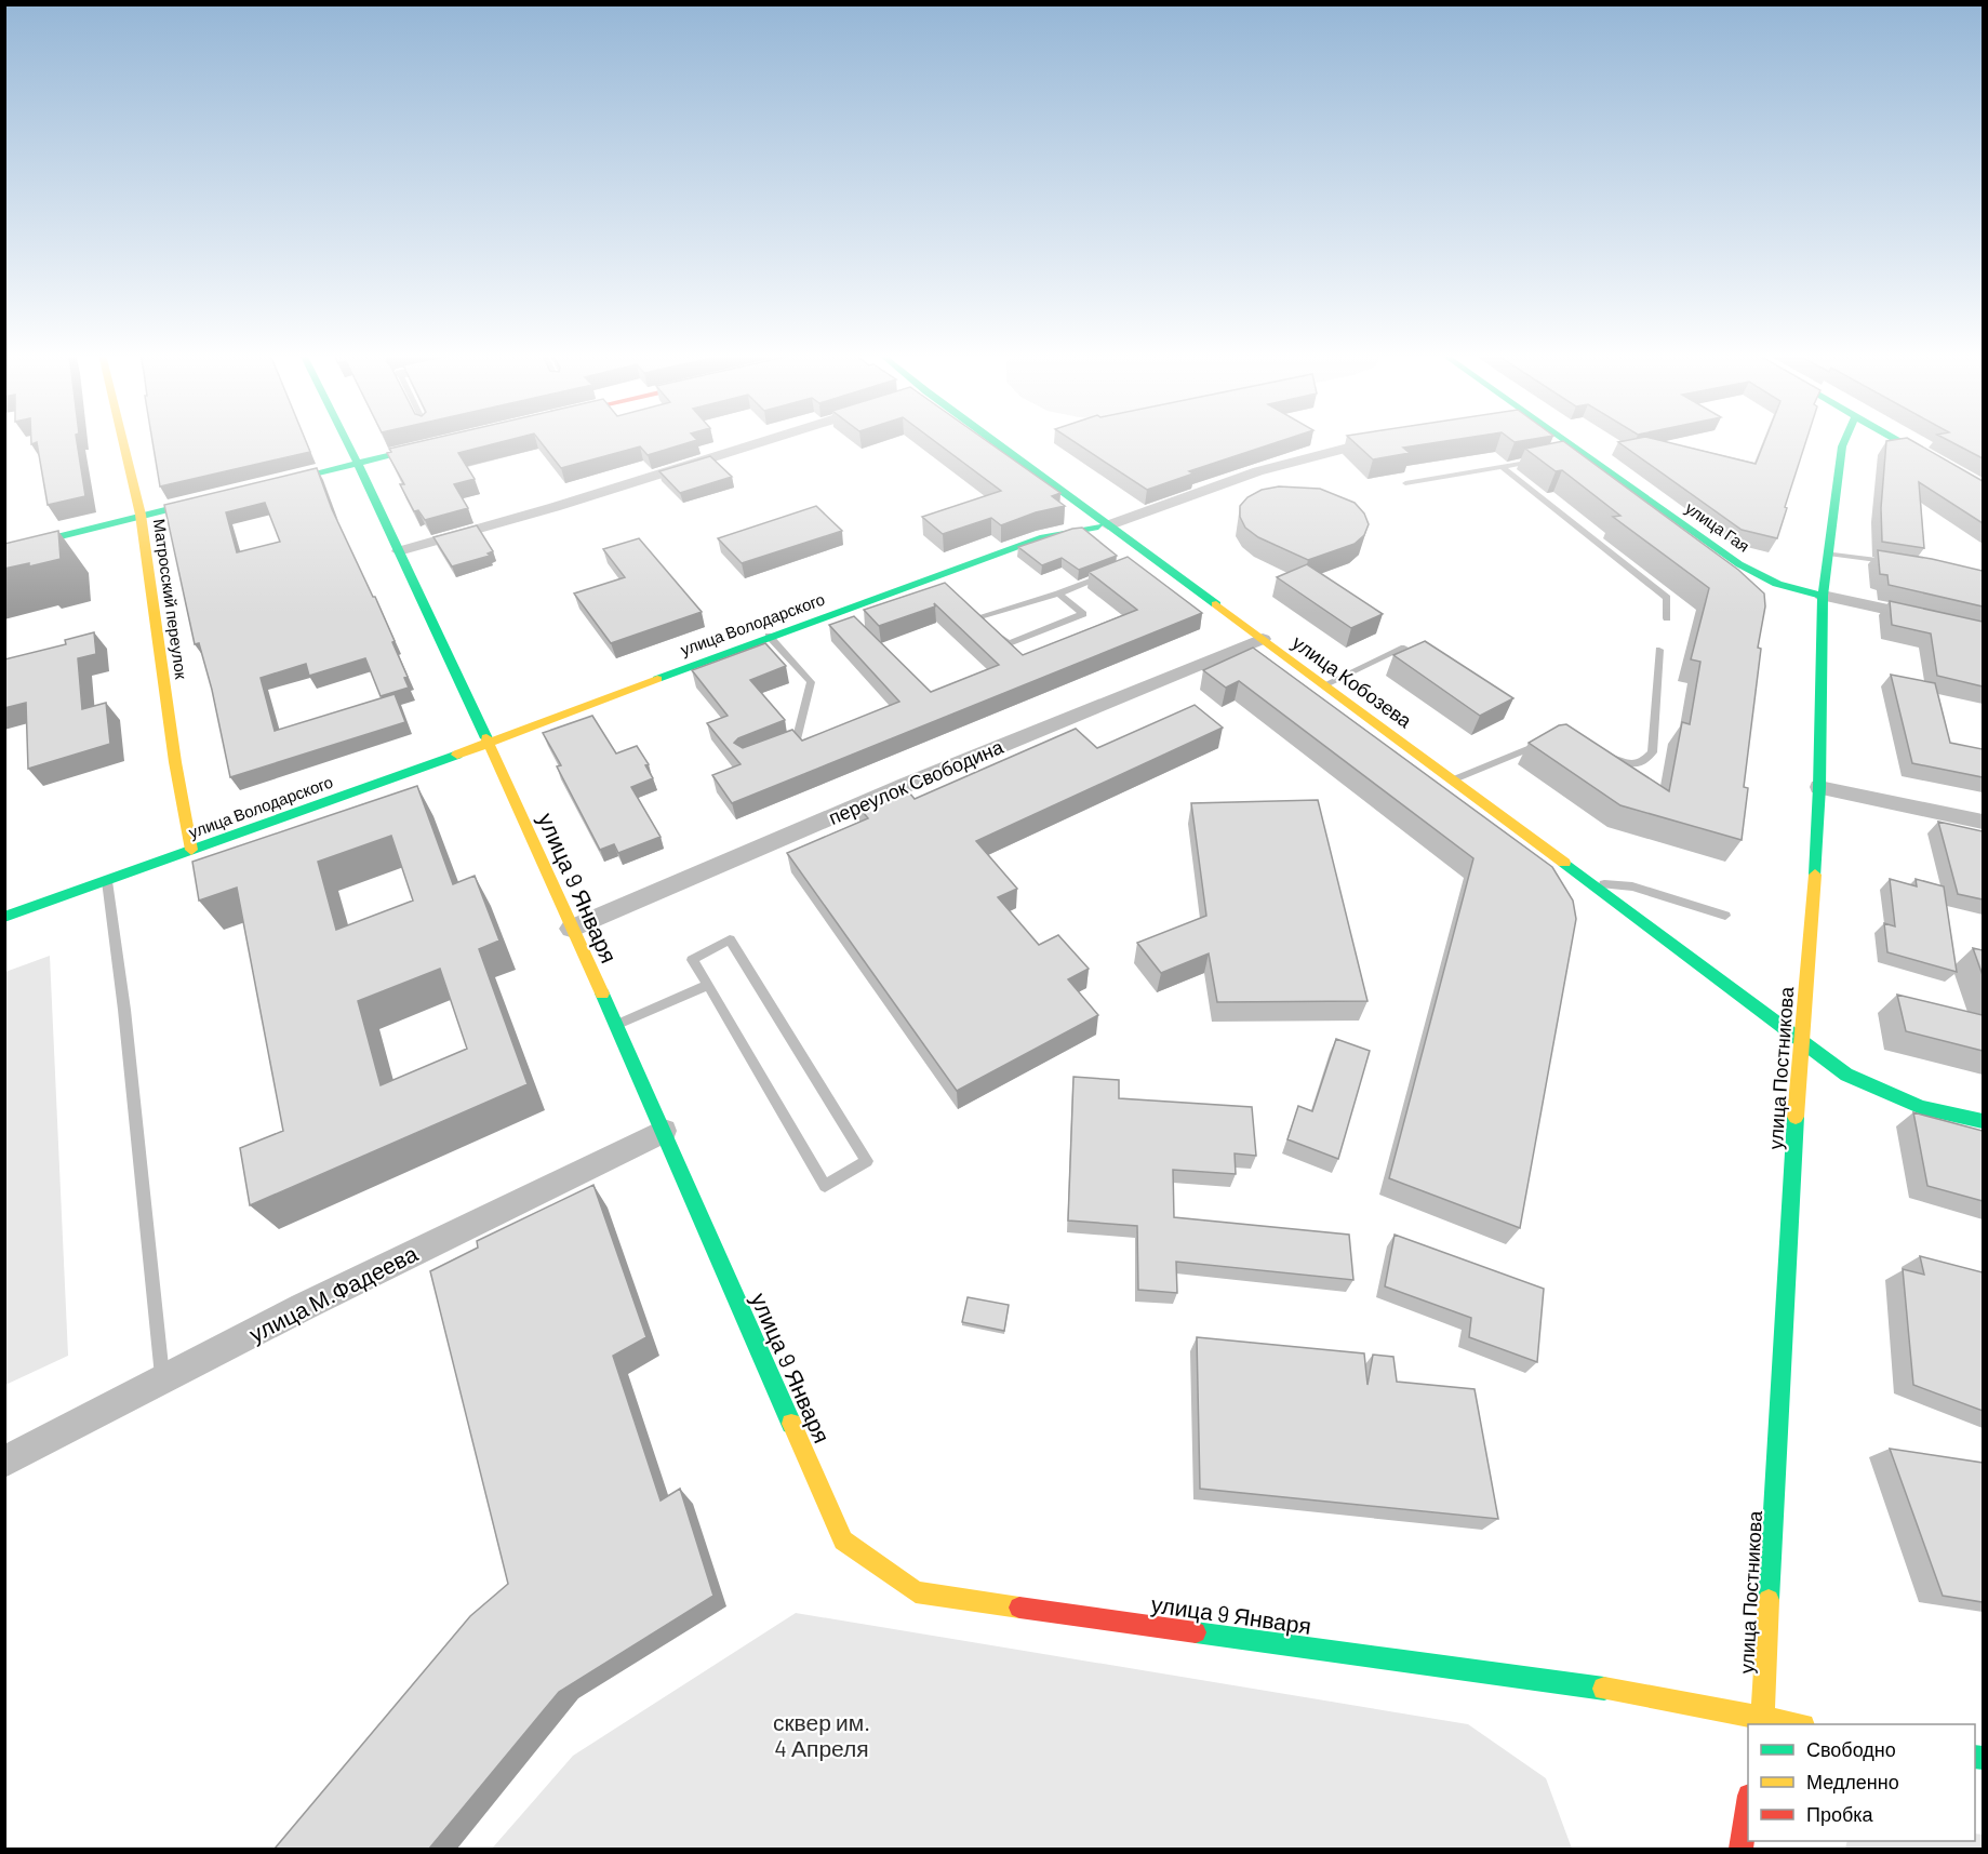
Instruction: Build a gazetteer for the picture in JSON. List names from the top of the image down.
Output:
{
  "streets": {
    "main road": [
      "улица Гая",
      "Матросский переулок",
      "улица Володарского",
      "улица Кобозева",
      "улица 9 Января",
      "улица Постникова"
    ],
    "street": ["переулок Свободина", "улица М.Фадеева"]
  },
  "crossings": [
    ["улица Гая", "улица Постникова"],
    ["Матросский переулок", "улица Володарского"],
    ["улица Володарского", "улица Кобозева"],
    ["улица Володарского", "улица 9 Января"],
    ["улица Кобозева", "переулок Свободина"],
    ["улица Кобозева", "улица Постникова"],
    ["переулок Свободина", "улица 9 Января"],
    ["улица 9 Января", "улица Постникова"],
    ["улица 9 Января", "улица М.Фадеева"]
  ],
  "parks": ["сквер им. 4 Апреля"],
  "legend": ["Свободно", "Медленно", "Пробка"]
}
